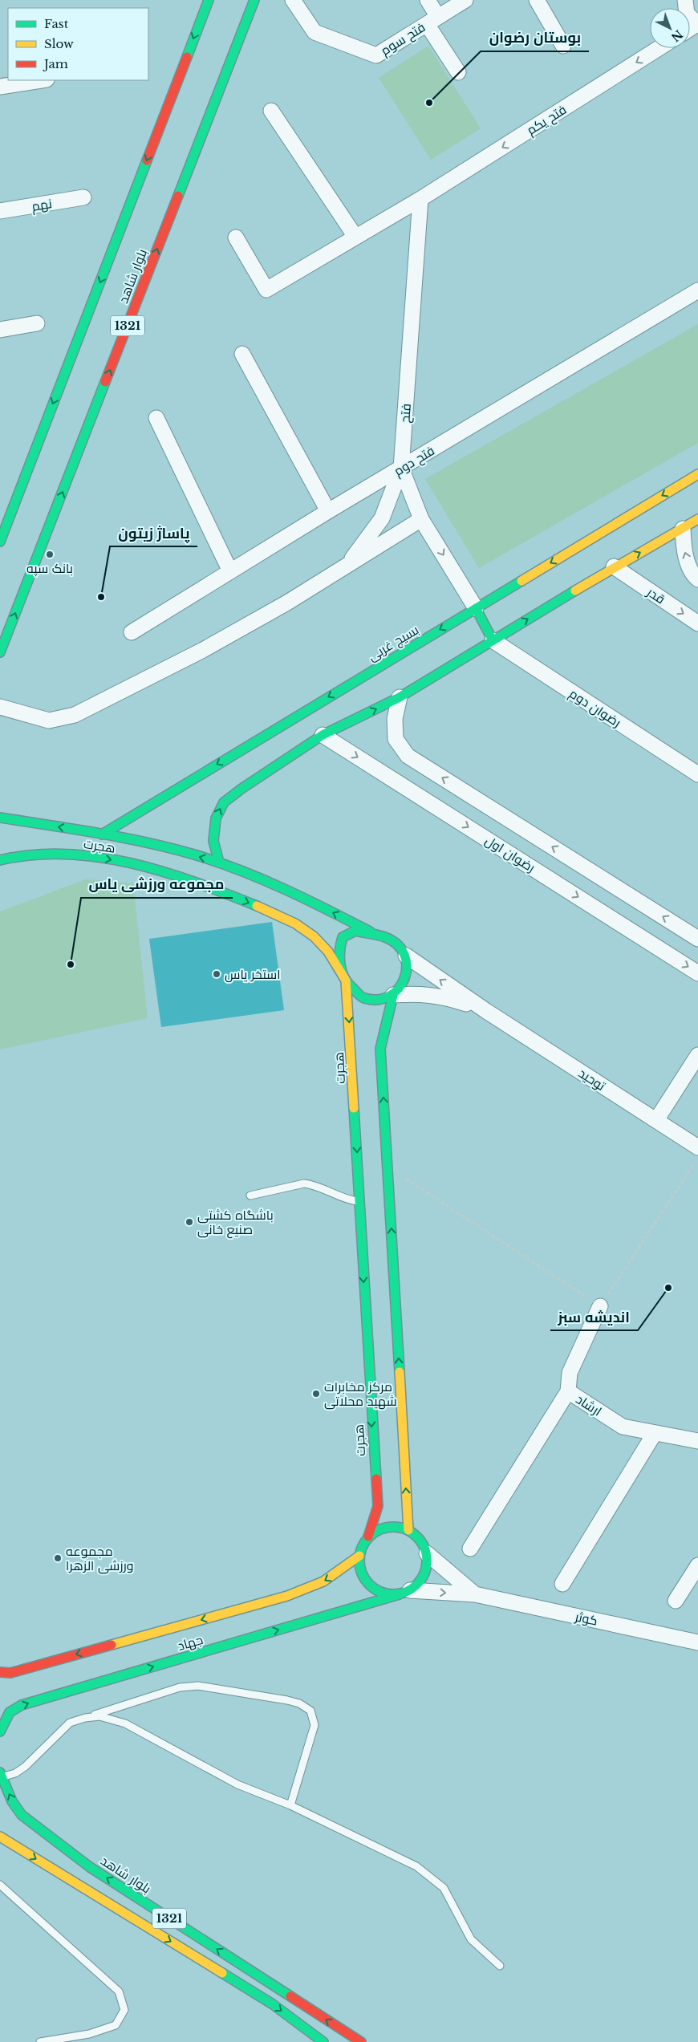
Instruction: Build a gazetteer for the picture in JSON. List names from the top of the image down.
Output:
{
  "streets": {
    "main road": [
      "بلوار شاهد",
      "1321",
      "بسیج غربی",
      "هجرت",
      "جهاد"
    ],
    "street": [
      "فتح سوم",
      "فتح یکم",
      "نهم",
      "فتح",
      "فتح دوم",
      "قدر",
      "رضوان دوم",
      "رضوان اول",
      "توحید",
      "ارشاد",
      "کوثر"
    ]
  },
  "crossings": [
    ["فتح یکم", "فتح"],
    ["فتح", "فتح دوم"],
    ["فتح", "بسیج غربی"],
    ["بسیج غربی", "هجرت"],
    ["هجرت", "کوثر"],
    ["هجرت", "جهاد"],
    ["کوثر", "جهاد"]
  ],
  "one_way": ["فتح یکم", "بلوار شاهد", "قدر"],
  "places": [
    "بوستان رضوان",
    "بانک سپه",
    "پاساژ زیتون",
    "مجموعه ورزشی یاس",
    "استخر یاس",
    "باشگاه کشتی صنیع خانی",
    "اندیشه سبز",
    "مرکز مخابرات شهید محلاتی",
    "مجموعه ورزشی الزهرا"
  ],
  "legend": ["Fast", "Slow", "Jam"],
  "north": "bottom right"
}
